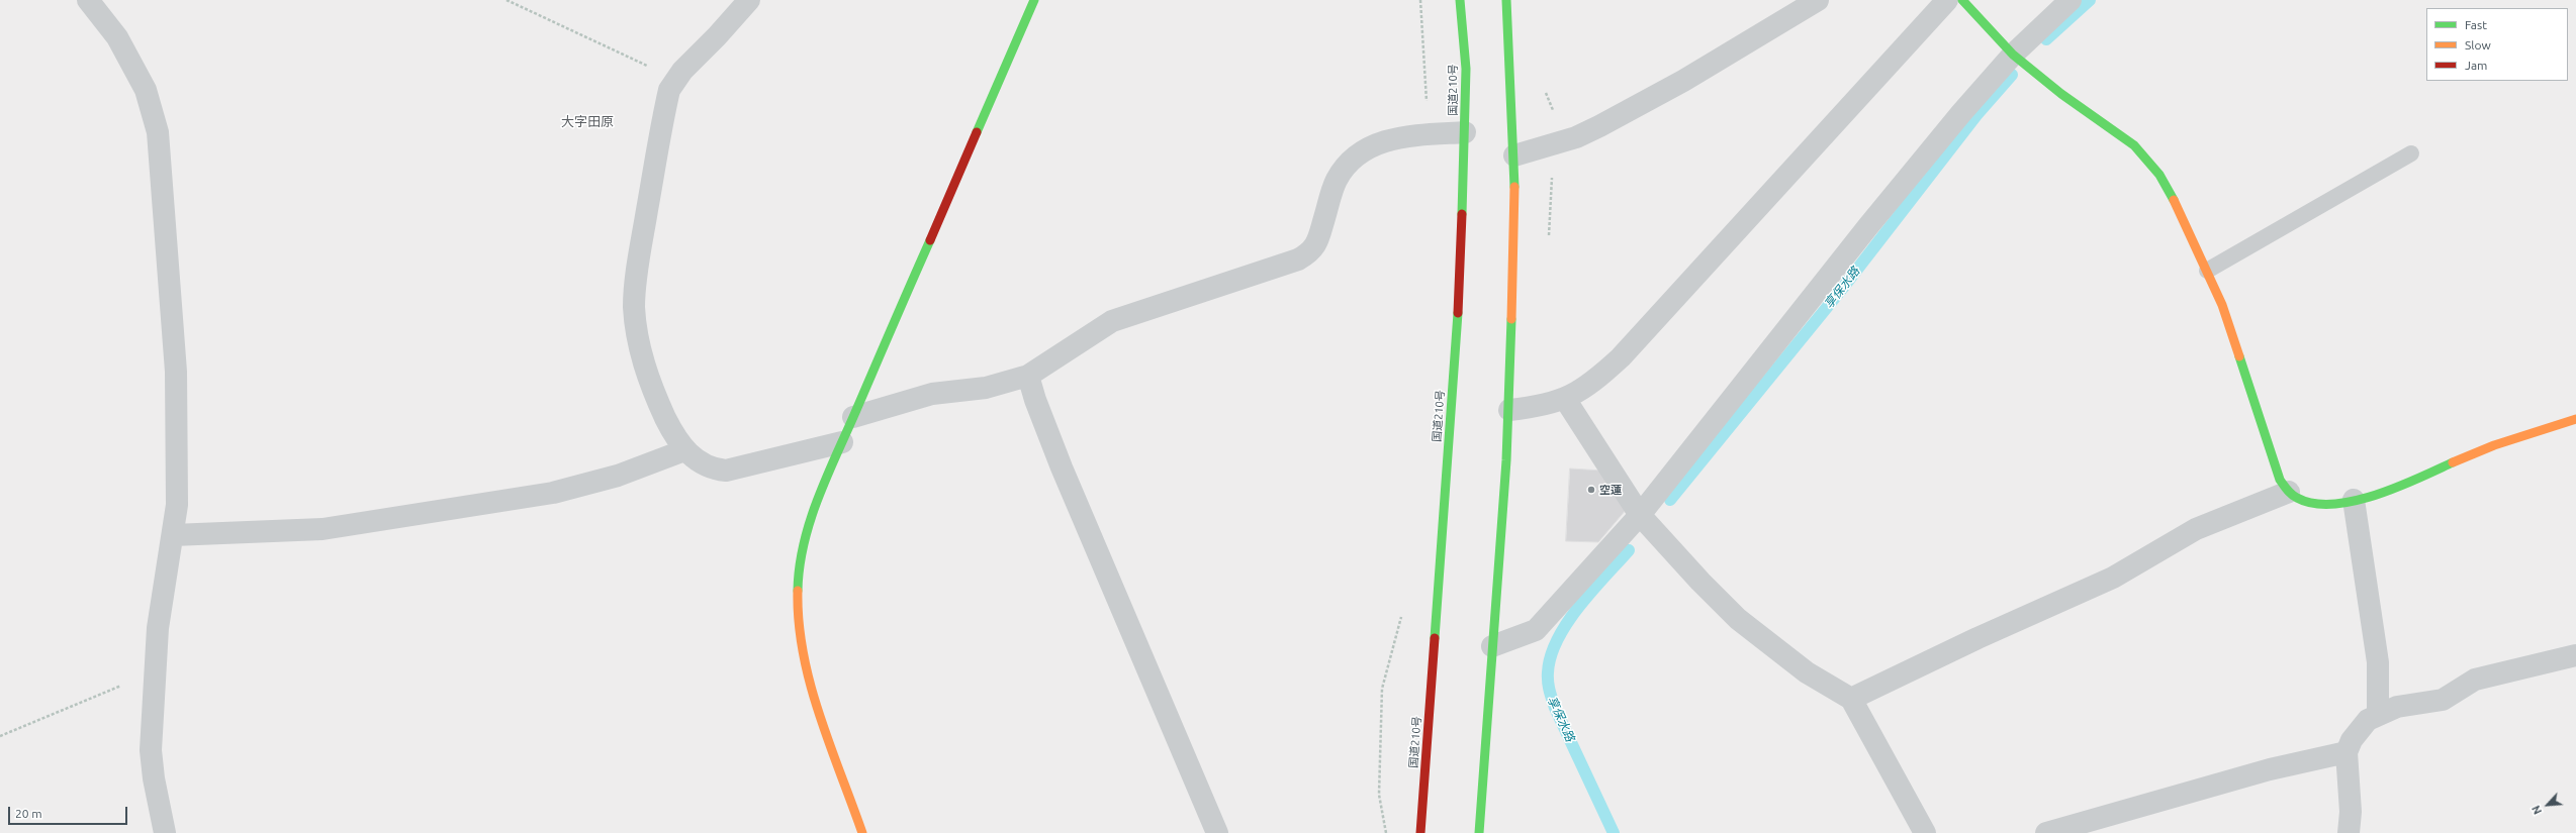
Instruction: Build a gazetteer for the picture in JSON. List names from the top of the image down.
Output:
{
  "streets": {
    "main road": ["国道210号"]
  },
  "districts": ["大字田原"],
  "water": ["享保水路"],
  "places": ["空蓮"],
  "legend": ["Fast", "Slow", "Jam"],
  "scale_bar": "20 m",
  "north": "bottom left"
}
